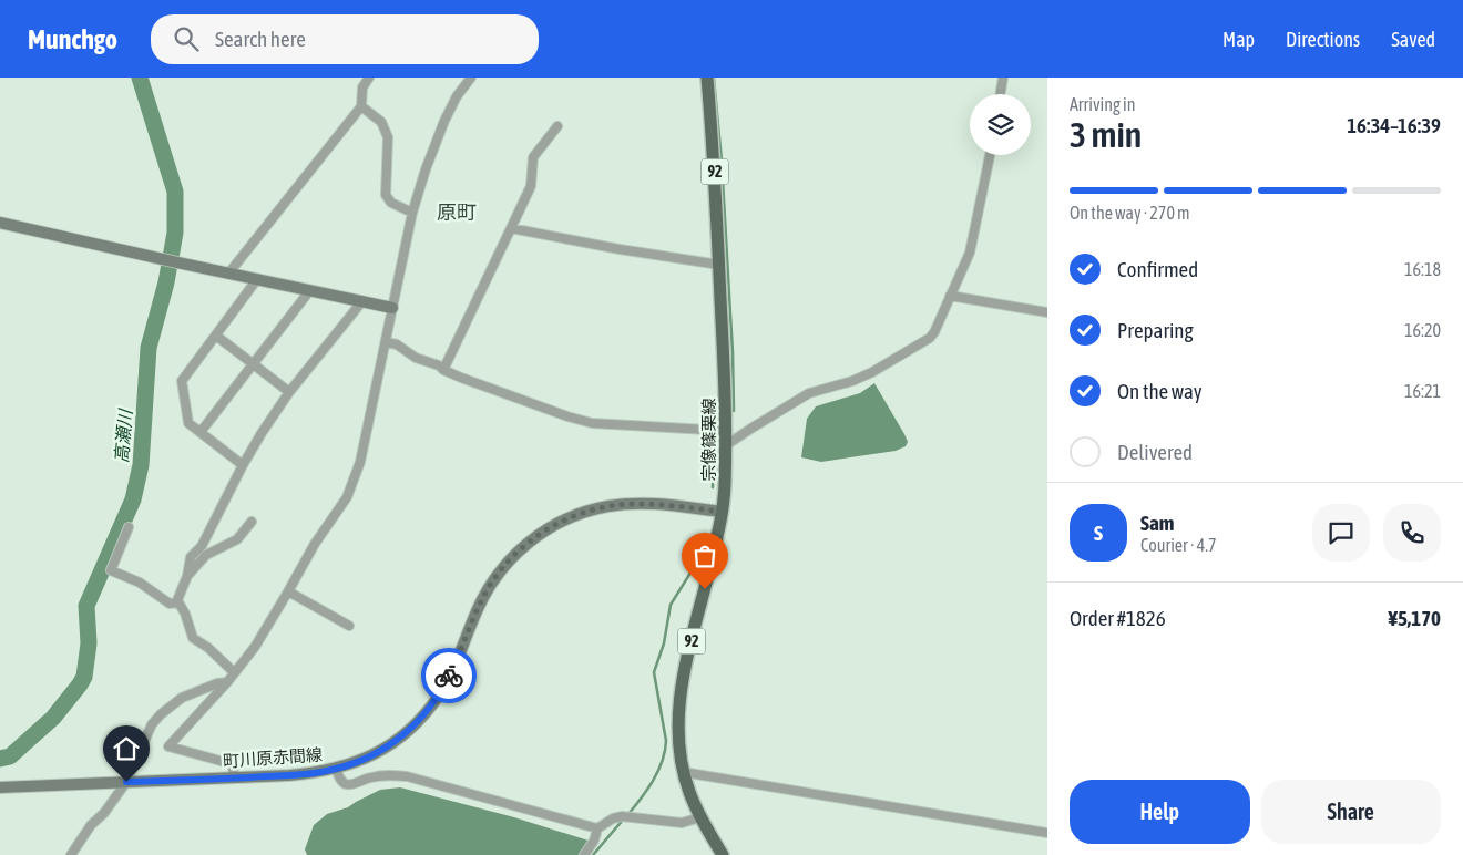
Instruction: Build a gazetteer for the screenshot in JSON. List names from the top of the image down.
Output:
{
  "streets": {
    "main road": ["92", "宗像篠栗線", "町川原赤間線"]
  },
  "crossings": [
    ["宗像篠栗線", "町川原赤間線"]
  ],
  "districts": ["原町"],
  "water": ["高瀬川"],
  "page": {
    "header": "Munchgo",
    "search": "Search here",
    "nav": ["Map", "Directions", "Saved"],
    "heading": ["3 min", "Arriving in", "16:34–16:39"],
    "panel": [
      "Sam",
      "Courier · 4.7",
      "Order #1826",
      "¥5,170"
    ],
    "bar": "On the way · 270 m",
    "list": [
      ["Confirmed", "16:18"],
      ["Preparing", "16:20"],
      ["On the way", "16:21"],
      "Delivered"
    ],
    "round": "S",
    "buttons": ["Help", "Share"]
  }
}
